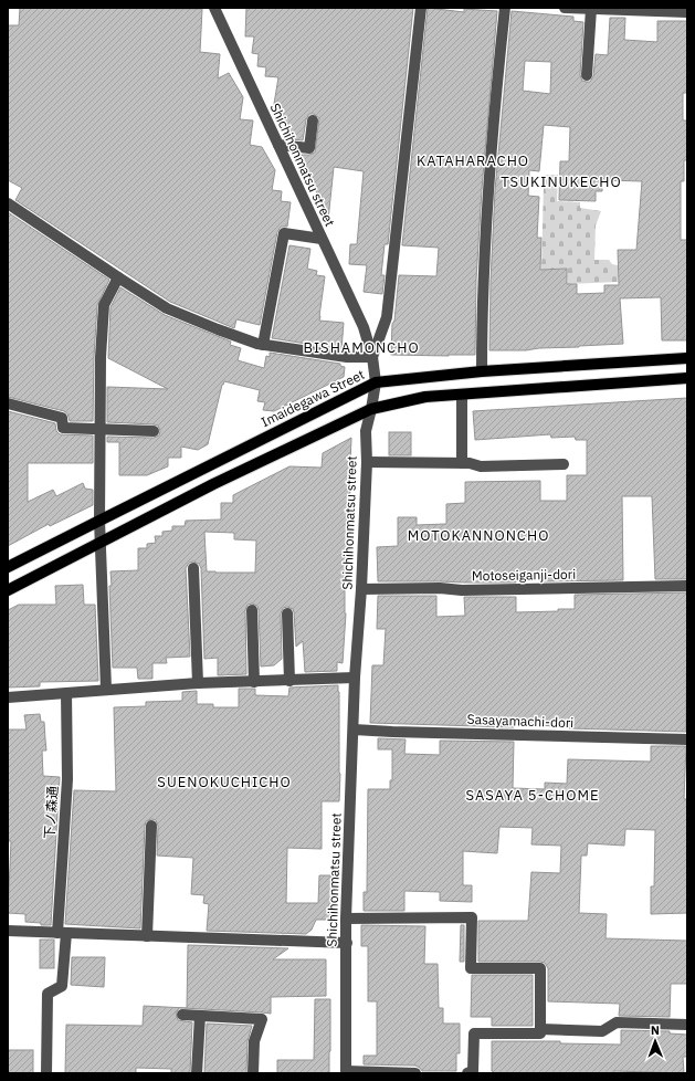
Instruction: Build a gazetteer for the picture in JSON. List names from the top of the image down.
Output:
{
  "streets": {
    "main road": ["Imaidegawa Street"],
    "street": [
      "Shichihonmatsu street",
      "Motoseiganji-dori",
      "Sasayamachi-dori",
      "下ノ森通"
    ]
  },
  "crossings": [
    ["Shichihonmatsu street", "Imaidegawa Street"],
    ["Shichihonmatsu street", "Motoseiganji-dori"],
    ["Shichihonmatsu street", "Sasayamachi-dori"]
  ],
  "districts": [
    "KATAHARACHO",
    "TSUKINUKECHO",
    "BISHAMONCHO",
    "MOTOKANNONCHO",
    "SUENOKUCHICHO",
    "SASAYA 5-CHOME"
  ],
  "north": "top"
}
